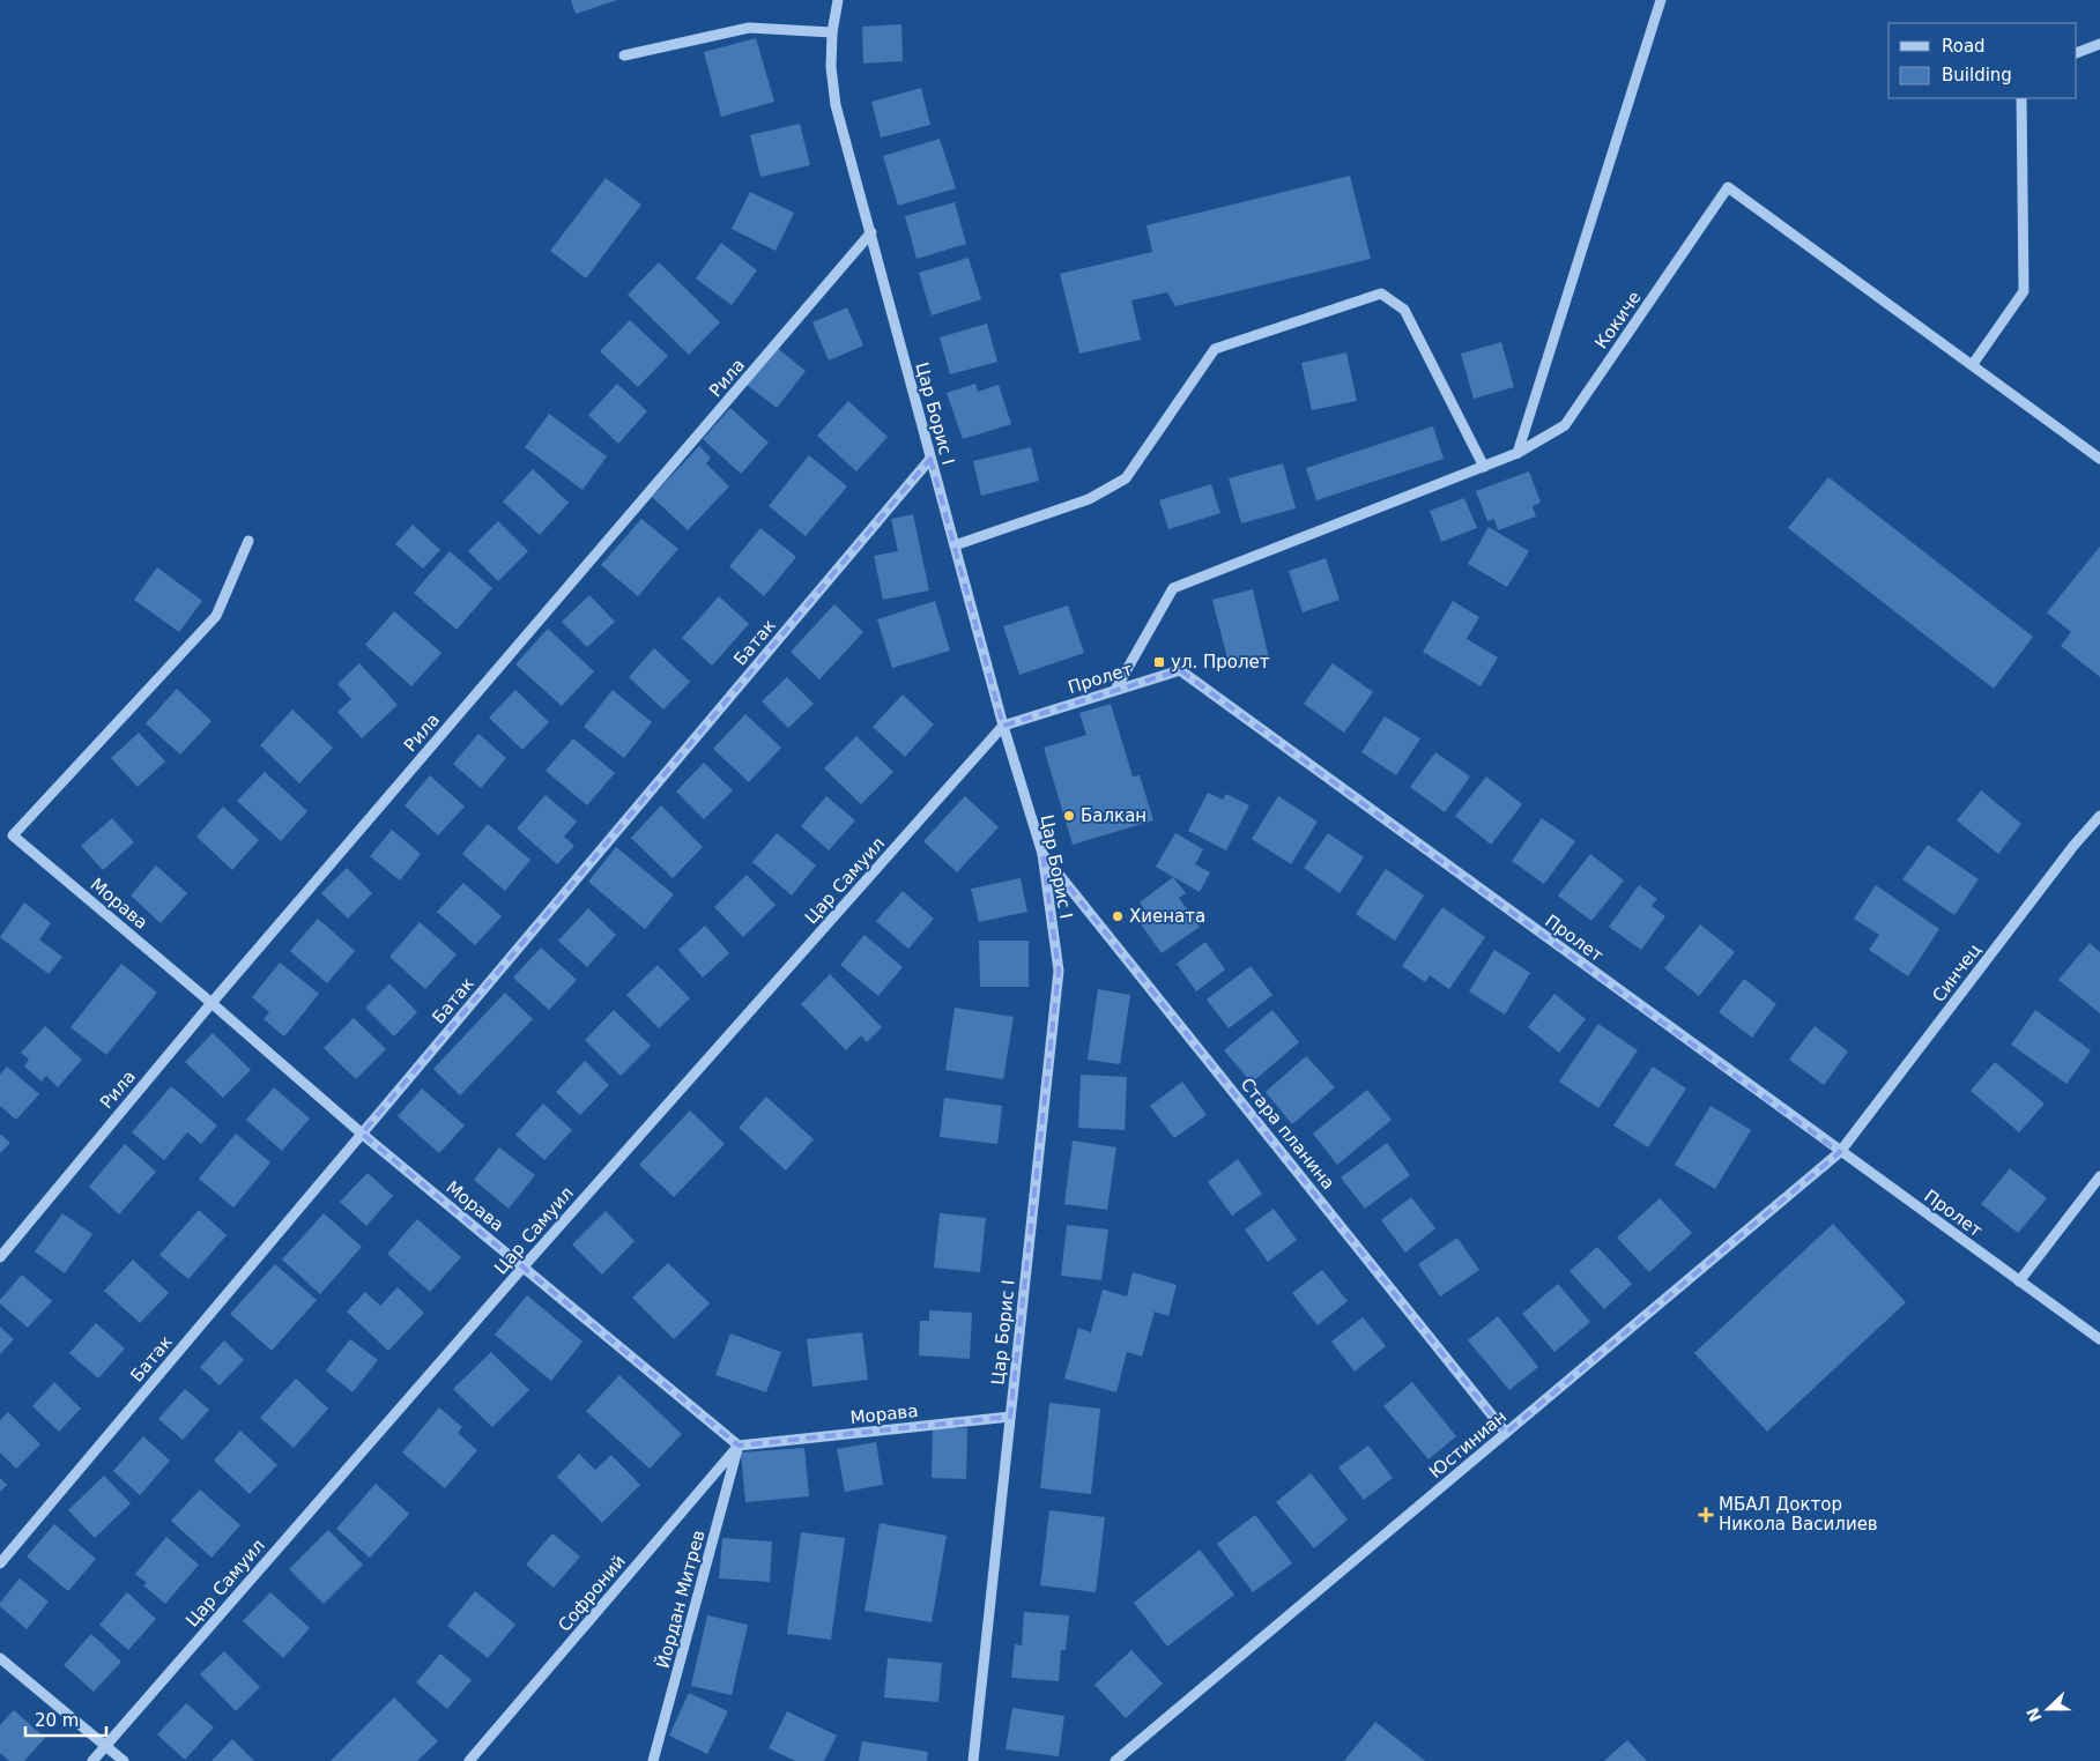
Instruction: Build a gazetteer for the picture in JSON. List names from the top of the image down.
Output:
{
  "streets": {
    "street": [
      "Кокиче",
      "Рила",
      "Цар Борис I",
      "Батак",
      "Пролет",
      "Цар Самуил",
      "Морава",
      "Синчец",
      "Стара планина",
      "Юстиниан",
      "Софроний",
      "Йордан Митрев"
    ]
  },
  "crossings": [
    ["Кокиче", "Пролет"],
    ["Рила", "Цар Борис I"],
    ["Рила", "Морава"],
    ["Цар Борис I", "Батак"],
    ["Цар Борис I", "Пролет"],
    ["Цар Борис I", "Цар Самуил"],
    ["Цар Борис I", "Морава"],
    ["Цар Борис I", "Стара планина"],
    ["Батак", "Морава"],
    ["Пролет", "Цар Самуил"],
    ["Пролет", "Синчец"],
    ["Пролет", "Юстиниан"],
    ["Цар Самуил", "Морава"],
    ["Морава", "Софроний"],
    ["Морава", "Йордан Митрев"],
    ["Синчец", "Юстиниан"],
    ["Стара планина", "Юстиниан"],
    ["Софроний", "Йордан Митрев"]
  ],
  "places": {
    "transit": ["ул. Пролет"],
    "other": ["Балкан", "Хиената"],
    "health": ["МБАЛ Доктор Никола Василиев"]
  },
  "legend": ["Road", "Building"],
  "scale_bar": "20 m",
  "north": "left"
}
